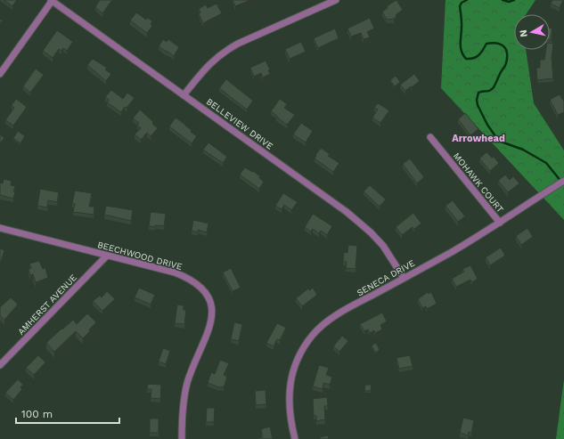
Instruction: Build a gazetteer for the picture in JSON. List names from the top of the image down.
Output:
{
  "streets": {
    "street": [
      "BELLEVIEW DRIVE",
      "MOHAWK COURT",
      "BEECHWOOD DRIVE",
      "SENECA DRIVE",
      "AMHERST AVENUE"
    ]
  },
  "crossings": [
    ["BELLEVIEW DRIVE", "SENECA DRIVE"],
    ["MOHAWK COURT", "SENECA DRIVE"],
    ["BEECHWOOD DRIVE", "AMHERST AVENUE"]
  ],
  "districts": ["Arrowhead"],
  "scale_bar": "100 m",
  "north": "left"
}
